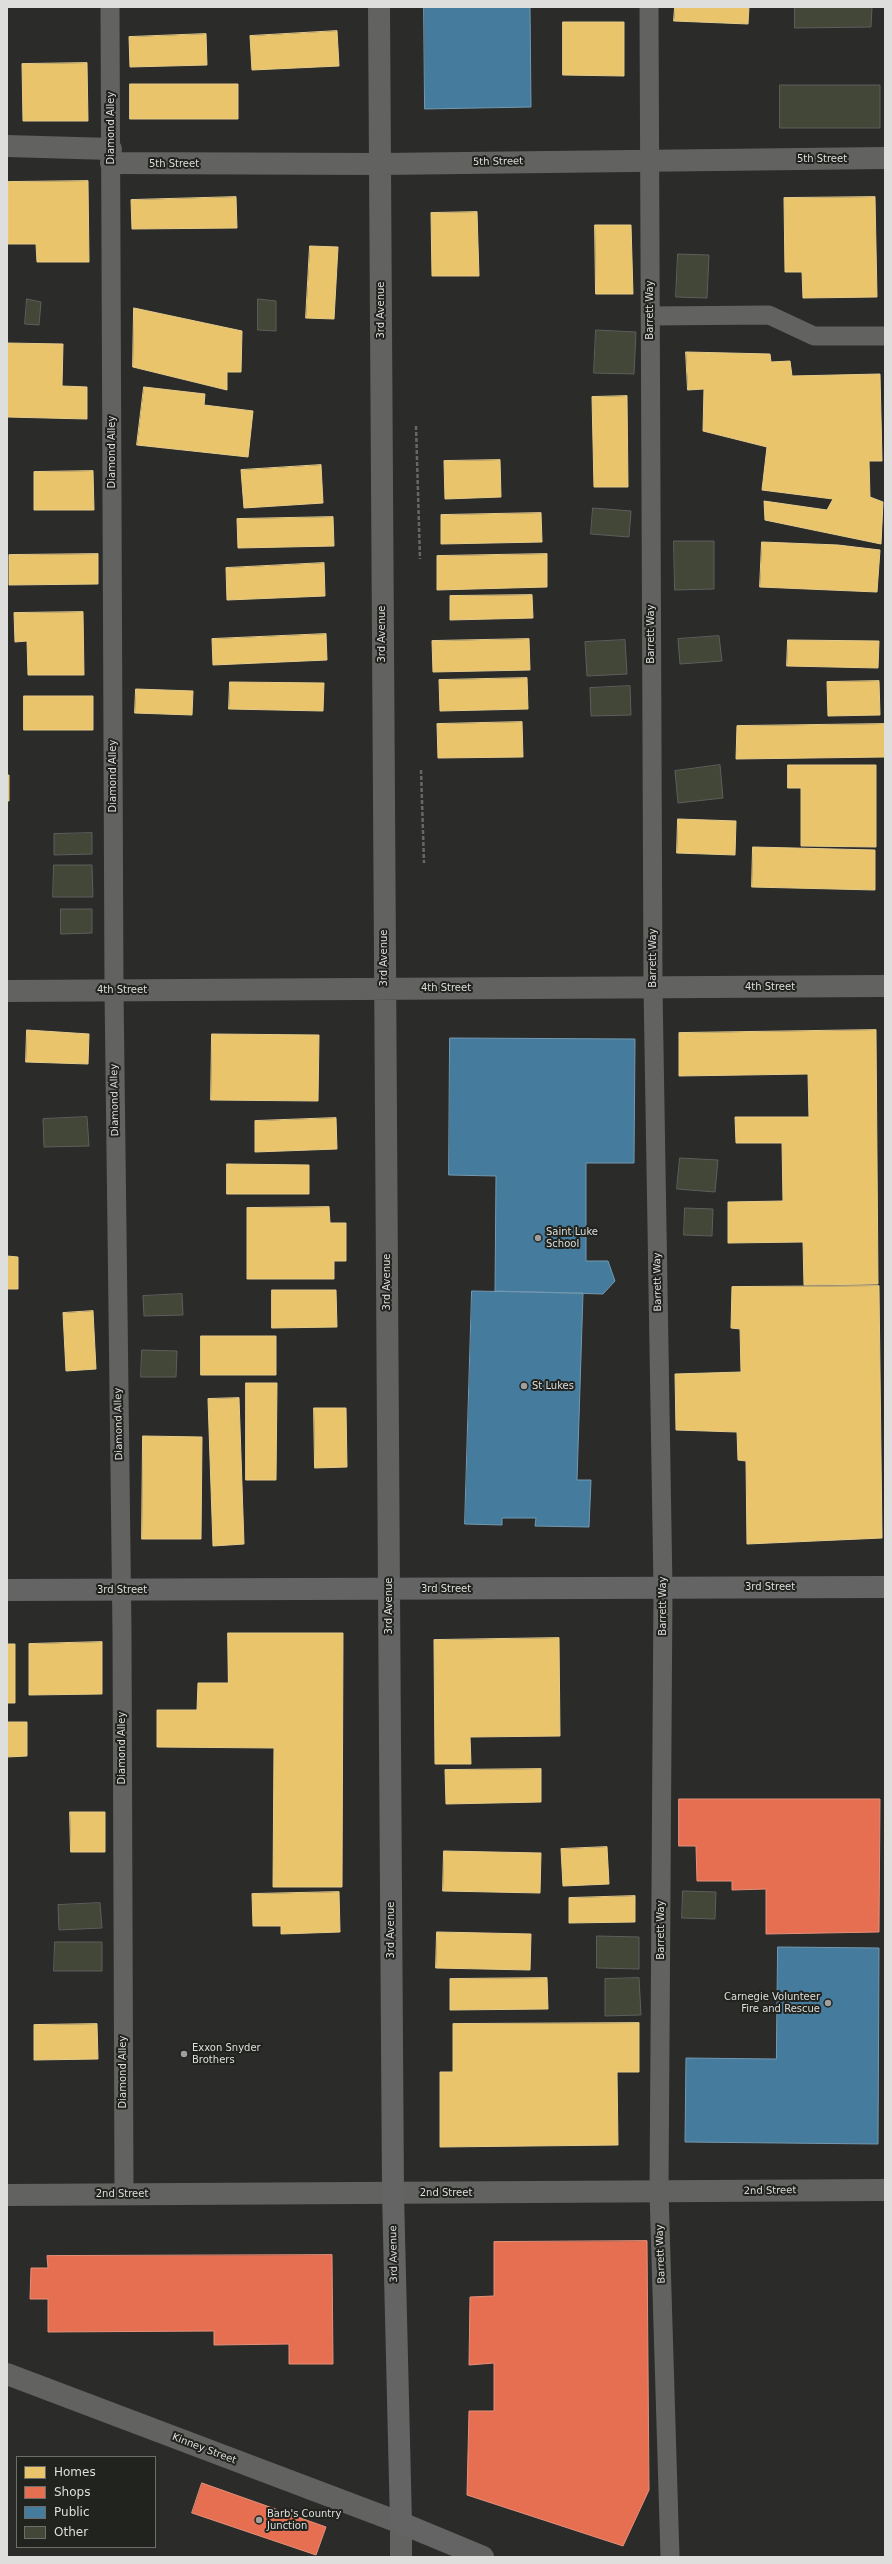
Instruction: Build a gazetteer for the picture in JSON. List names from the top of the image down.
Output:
{
  "streets": {
    "street": [
      "5th Street",
      "3rd Avenue",
      "4th Street",
      "3rd Street",
      "2nd Street",
      "Kinney Street"
    ],
    "lane": ["Diamond Alley", "Barrett Way"]
  },
  "crossings": [
    ["Diamond Alley", "5th Street"],
    ["Diamond Alley", "4th Street"],
    ["Diamond Alley", "3rd Street"],
    ["Diamond Alley", "2nd Street"],
    ["5th Street", "3rd Avenue"],
    ["5th Street", "Barrett Way"],
    ["3rd Avenue", "4th Street"],
    ["3rd Avenue", "3rd Street"],
    ["3rd Avenue", "2nd Street"],
    ["3rd Avenue", "Kinney Street"],
    ["Barrett Way", "4th Street"],
    ["Barrett Way", "3rd Street"],
    ["Barrett Way", "2nd Street"]
  ],
  "places": [
    "Saint Luke School",
    "St Lukes",
    "Carnegie Volunteer Fire and Rescue",
    "Exxon Snyder Brothers",
    "Barb's Country Junction"
  ],
  "legend": [
    "Homes",
    "Shops",
    "Public",
    "Other"
  ]
}
